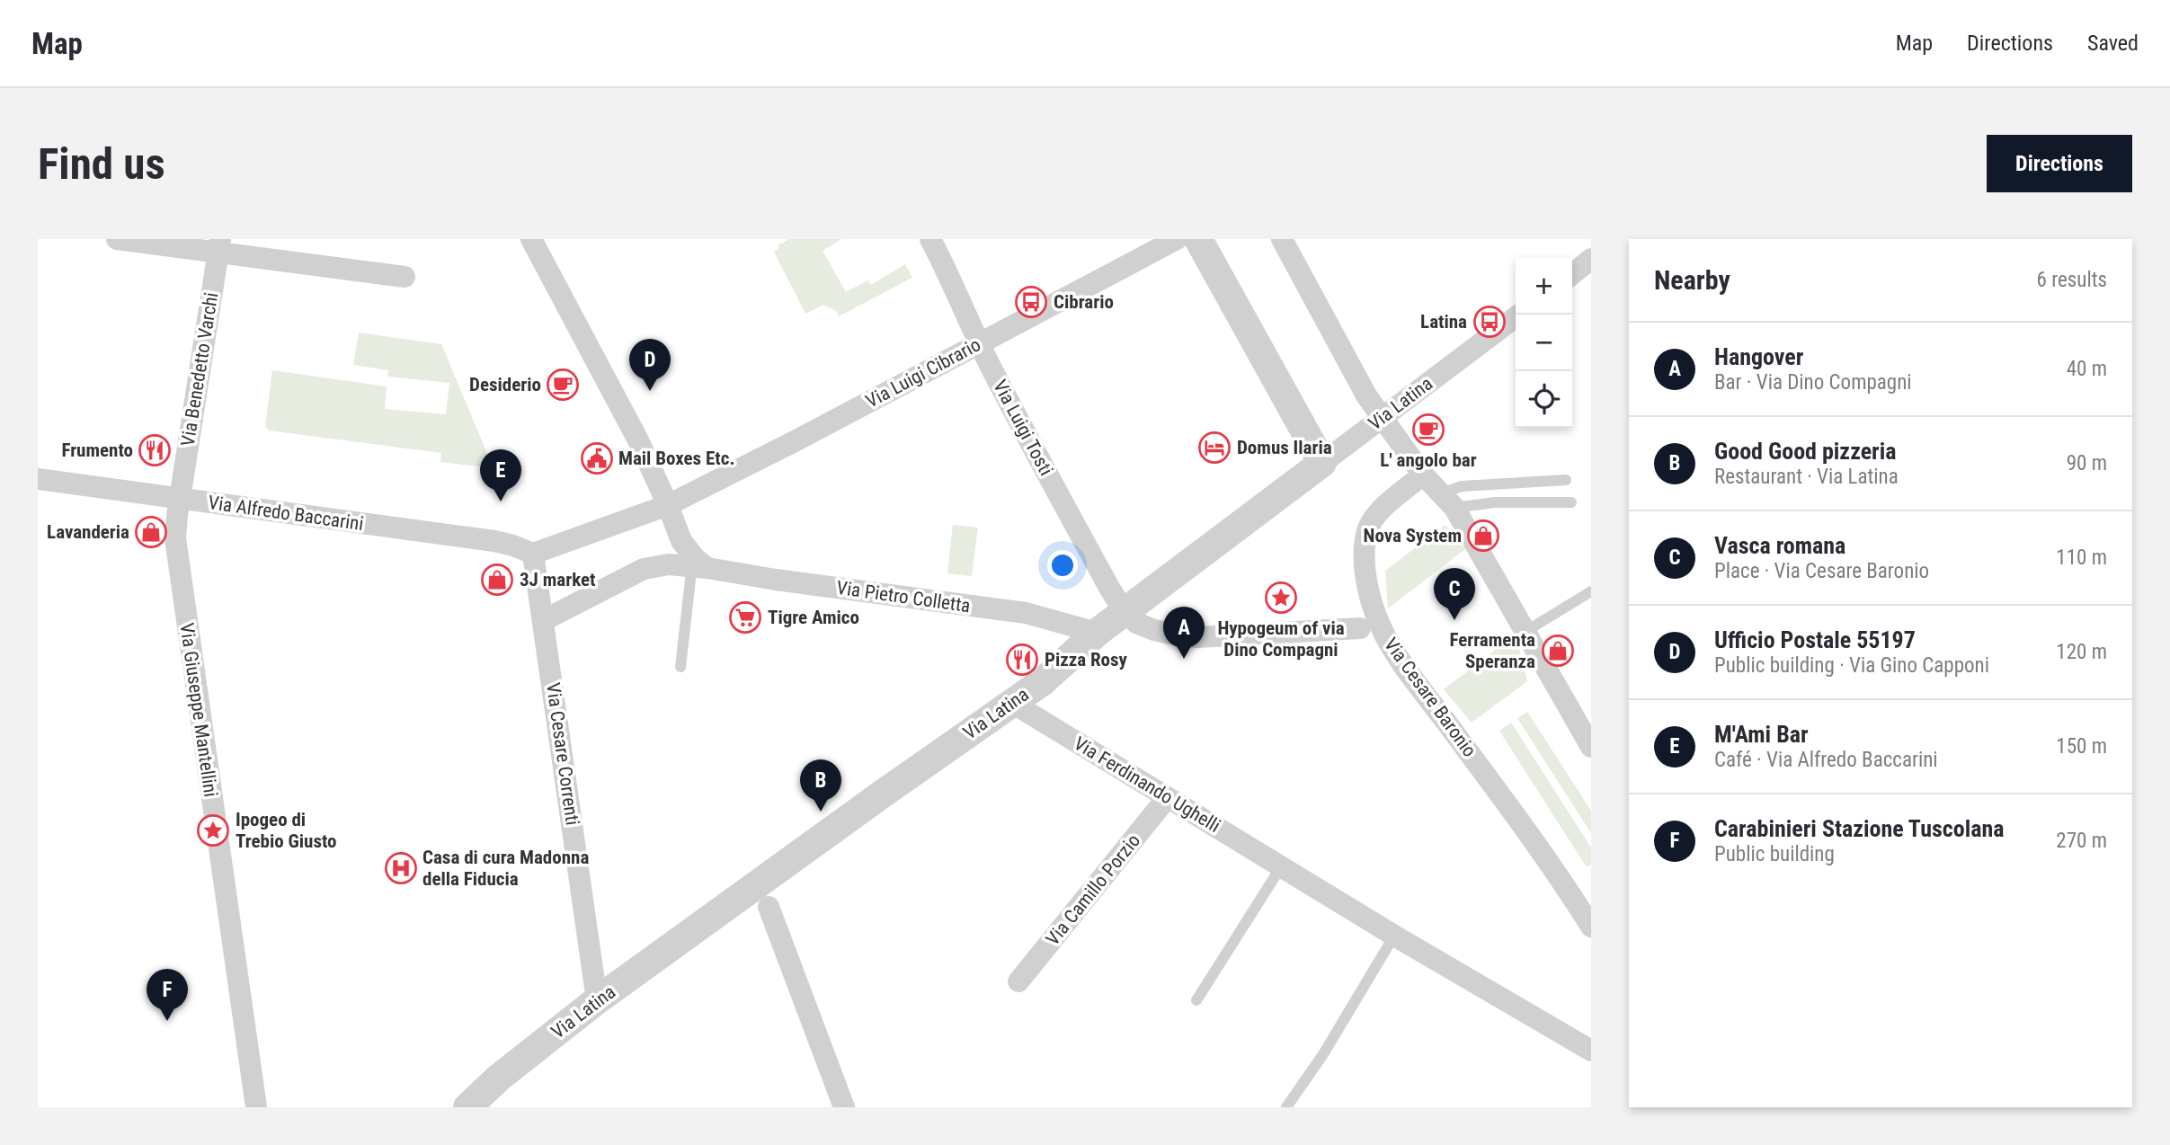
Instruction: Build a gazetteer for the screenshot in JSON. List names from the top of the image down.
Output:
{
  "streets": {
    "street": [
      "Via Benedetto Varchi",
      "Via Luigi Cibrario",
      "Via Latina",
      "Via Luigi Tosti",
      "Via Alfredo Baccarini",
      "Via Pietro Colletta",
      "Via Cesare Baronio",
      "Via Giuseppe Mantellini",
      "Via Cesare Correnti",
      "Via Ferdinando Ughelli",
      "Via Camillo Porzio"
    ]
  },
  "crossings": [
    ["Via Benedetto Varchi", "Via Alfredo Baccarini"],
    ["Via Benedetto Varchi", "Via Giuseppe Mantellini"],
    ["Via Luigi Cibrario", "Via Luigi Tosti"],
    ["Via Luigi Cibrario", "Via Alfredo Baccarini"],
    ["Via Luigi Cibrario", "Via Cesare Correnti"],
    ["Via Latina", "Via Luigi Tosti"],
    ["Via Latina", "Via Pietro Colletta"],
    ["Via Latina", "Via Cesare Correnti"],
    ["Via Latina", "Via Ferdinando Ughelli"],
    ["Via Alfredo Baccarini", "Via Giuseppe Mantellini"],
    ["Via Alfredo Baccarini", "Via Cesare Correnti"],
    ["Via Pietro Colletta", "Via Cesare Correnti"],
    ["Via Ferdinando Ughelli", "Via Camillo Porzio"]
  ],
  "places": {
    "bus stop": ["Cibrario", "Latina"],
    "cafe": ["Desiderio", "L' angolo bar"],
    "hotel": ["Domus Ilaria"],
    "restaurant": ["Frumento", "Pizza Rosy"],
    "public building": ["Mail Boxes Etc."],
    "shop": [
      "Lavanderia",
      "Nova System",
      "3J market",
      "Ferramenta Speranza"
    ],
    "place": ["Hypogeum of via Dino Compagni", "Ipogeo di Trebio Giusto"],
    "supermarket": ["Tigre Amico"],
    "hospital": ["Casa di cura Madonna della Fiducia"]
  },
  "page": {
    "header": "Map",
    "nav": ["Map", "Directions", "Saved"],
    "buttons": "Directions",
    "title": "Find us",
    "heading": ["Nearby", "6 results"],
    "map_buttons": ["+", "−"],
    "list": [
      {
        "mark": "A",
        "name": "Hangover",
        "note": "Bar · Via Dino Compagni",
        "value": "40 m"
      },
      {
        "mark": "B",
        "name": "Good Good pizzeria",
        "note": "Restaurant · Via Latina",
        "value": "90 m"
      },
      {
        "mark": "C",
        "name": "Vasca romana",
        "note": "Place · Via Cesare Baronio",
        "value": "110 m"
      },
      {
        "mark": "D",
        "name": "Ufficio Postale 55197",
        "note": "Public building · Via Gino Capponi",
        "value": "120 m"
      },
      {
        "mark": "E",
        "name": "M'Ami Bar",
        "note": "Café · Via Alfredo Baccarini",
        "value": "150 m"
      },
      {
        "mark": "F",
        "name": "Carabinieri Stazione Tuscolana",
        "note": "Public building",
        "value": "270 m"
      }
    ],
    "pins": [
      "D",
      "E",
      "C",
      "A",
      "B",
      "F"
    ]
  }
}
